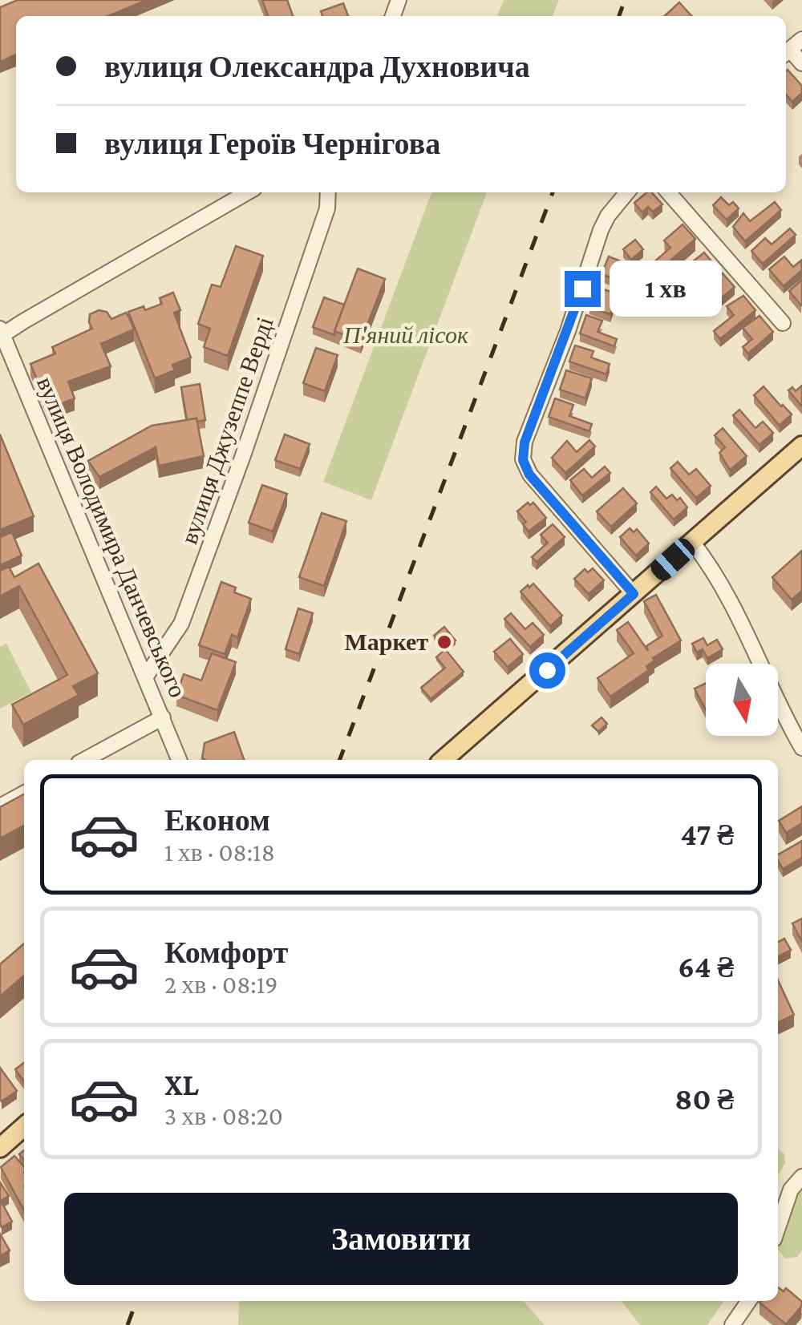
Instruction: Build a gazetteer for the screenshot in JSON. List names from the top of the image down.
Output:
{
  "streets": {
    "street": ["вулиця Джузеппе Верді", "вулиця Володимира Данчевського"]
  },
  "crossings": [
    ["вулиця Джузеппе Верді", "вулиця Володимира Данчевського"]
  ],
  "parks": ["П'яний лісок"],
  "places": ["Маркет"],
  "north": "bottom",
  "page": {
    "banner": ["вулиця Олександра Духновича", "вулиця Героїв Чернігова"],
    "bubble": "1 хв",
    "list": [
      {
        "name": "Економ",
        "note": "1 хв · 08:18",
        "value": "47 ₴"
      },
      {
        "name": "Комфорт",
        "note": "2 хв · 08:19",
        "value": "64 ₴"
      },
      {
        "name": "XL",
        "note": "3 хв · 08:20",
        "value": "80 ₴"
      }
    ],
    "buttons": "Замовити"
  }
}
